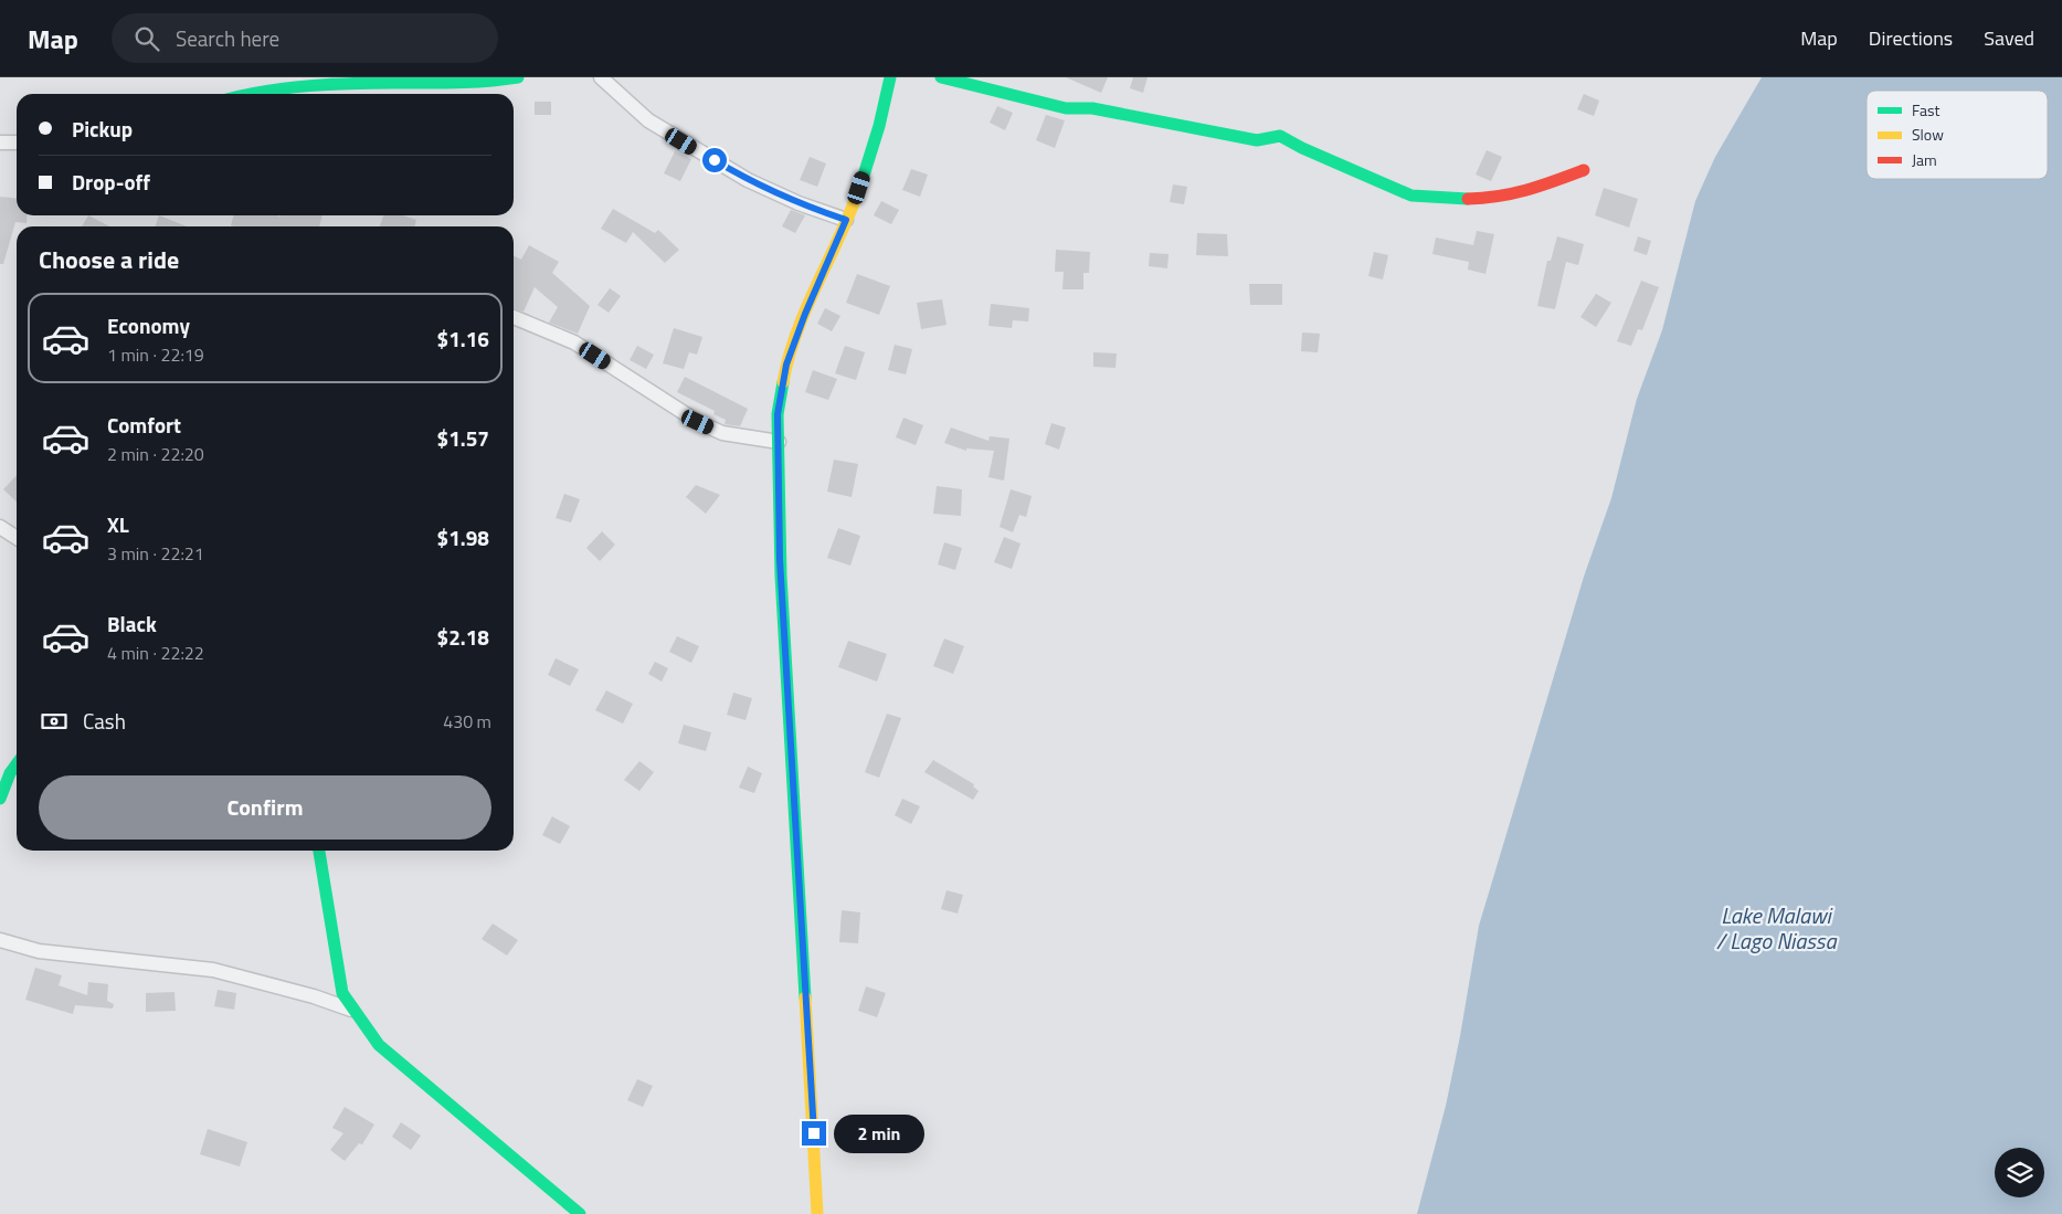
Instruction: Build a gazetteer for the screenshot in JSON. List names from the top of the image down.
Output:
{
  "water": ["Lake Malawi / Lago Niassa"],
  "legend": ["Fast", "Slow", "Jam"],
  "page": {
    "header": "Map",
    "search": "Search here",
    "nav": ["Map", "Directions", "Saved"],
    "banner": ["Pickup", "Drop-off"],
    "heading": "Choose a ride",
    "list": [
      {
        "name": "Economy",
        "note": "1 min · 22:19",
        "value": "$1.16"
      },
      {
        "name": "Comfort",
        "note": "2 min · 22:20",
        "value": "$1.57"
      },
      {
        "name": "XL",
        "note": "3 min · 22:21",
        "value": "$1.98"
      },
      {
        "name": "Black",
        "note": "4 min · 22:22",
        "value": "$2.18"
      }
    ],
    "pay": ["Cash", "430 m"],
    "buttons": "Confirm",
    "bubble": "2 min"
  }
}
